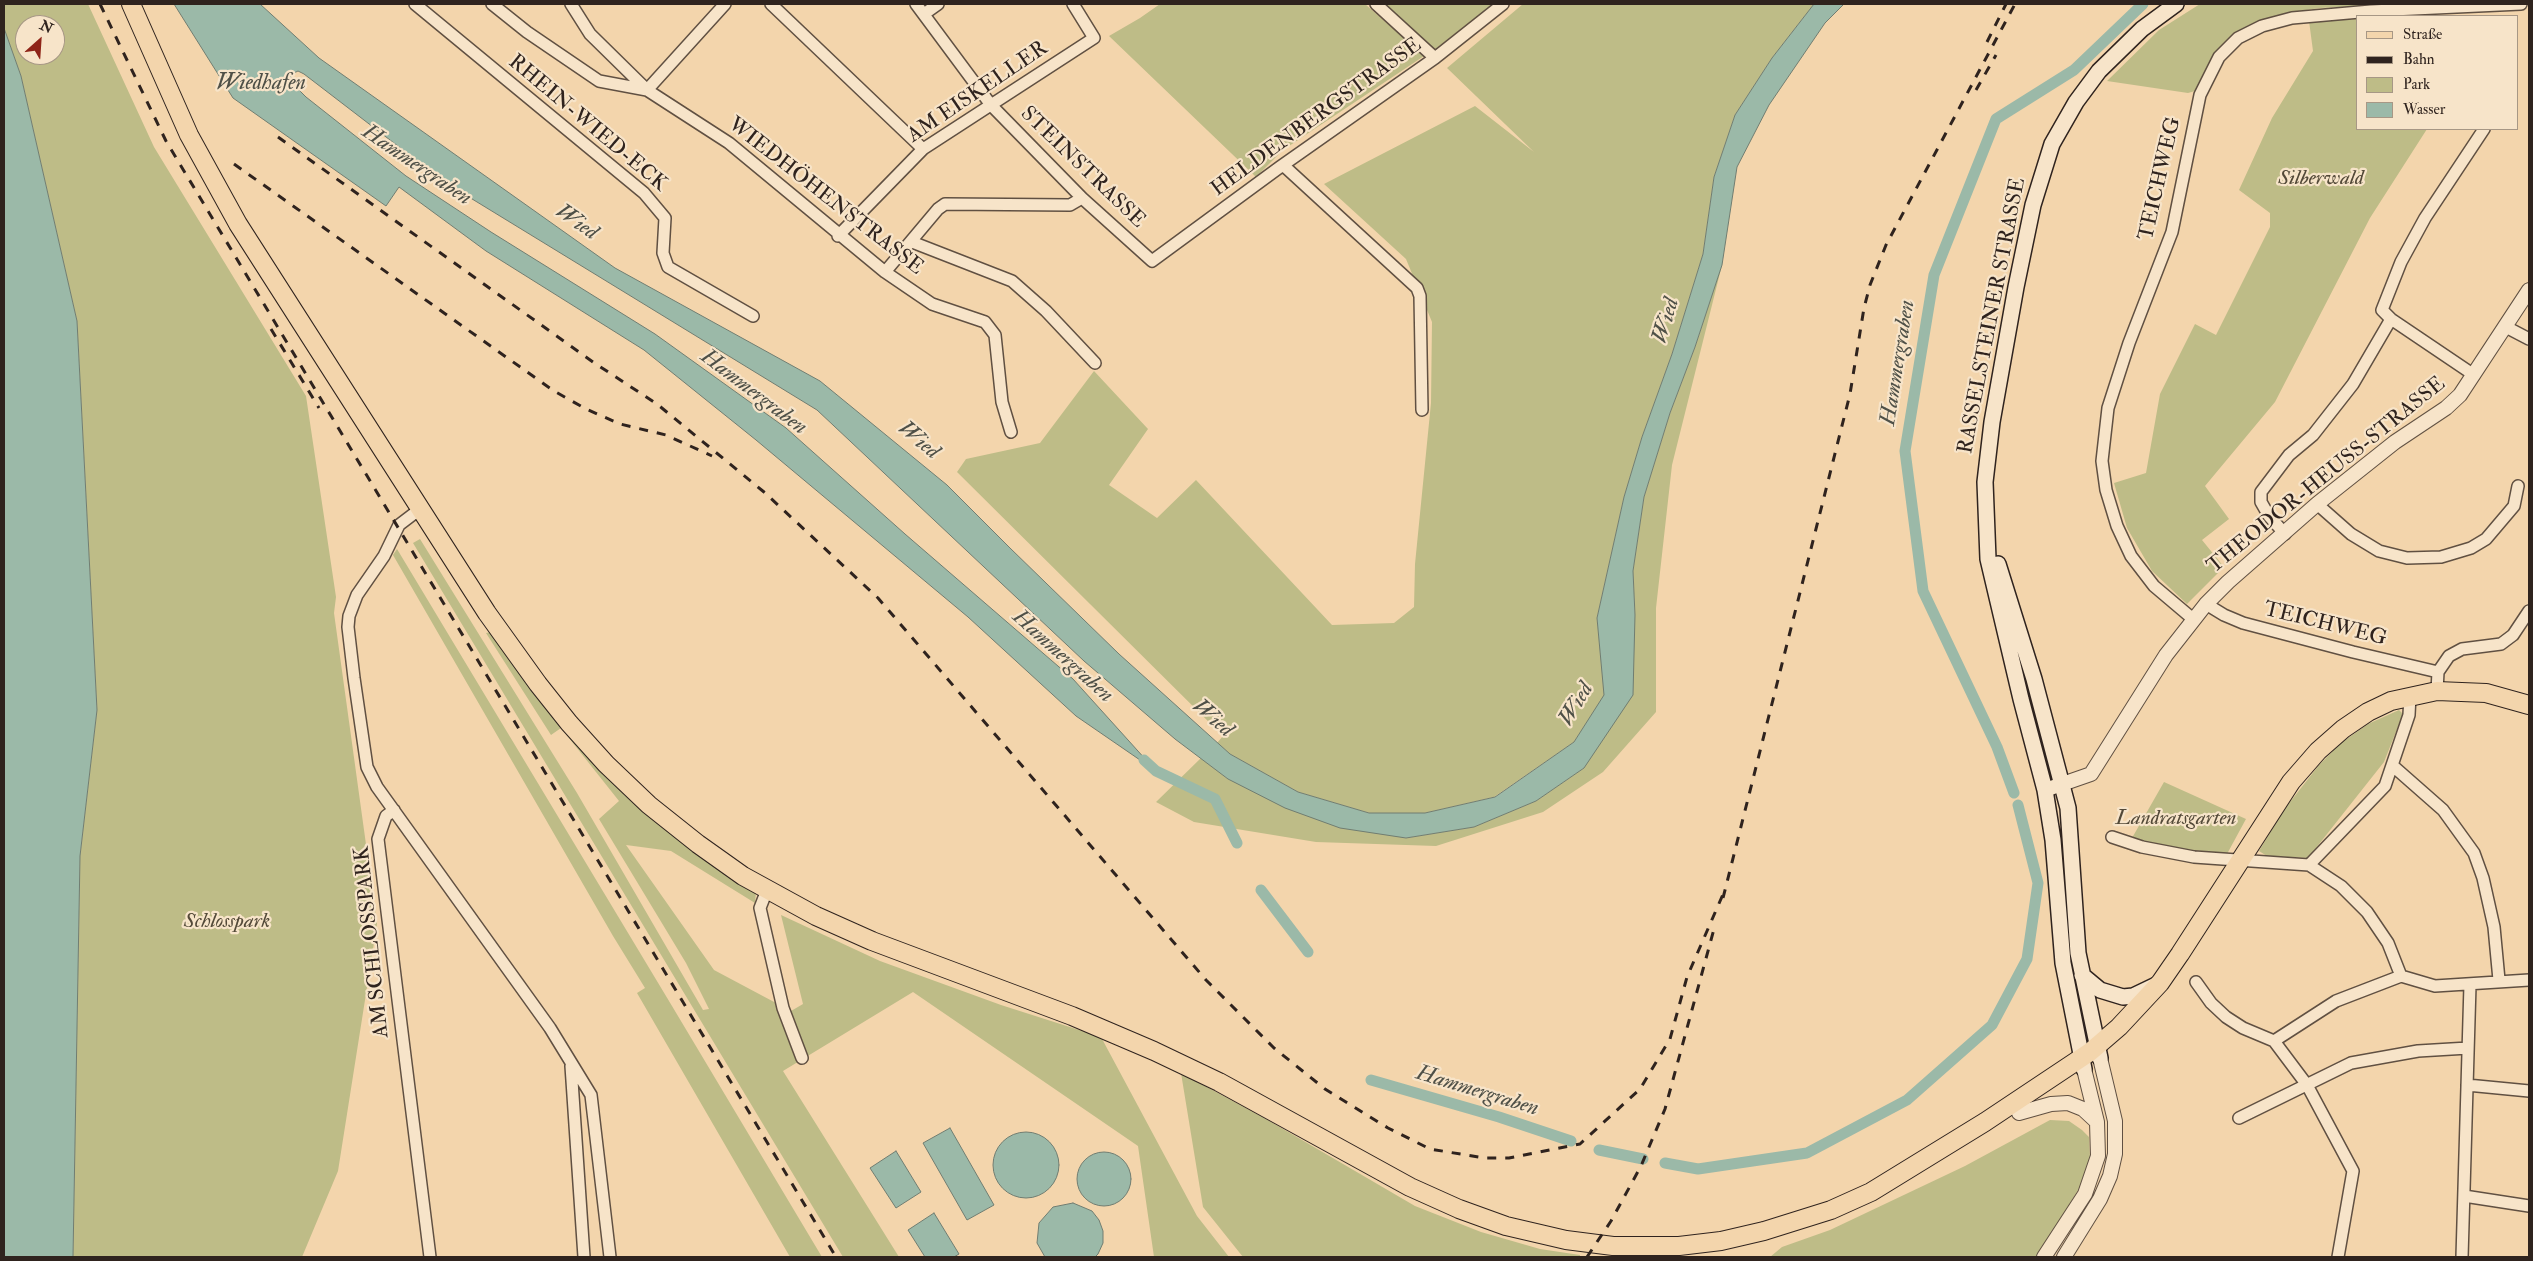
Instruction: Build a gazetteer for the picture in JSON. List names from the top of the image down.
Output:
{
  "streets": {
    "main road": ["RASSELSTEINER STRASSE"],
    "street": [
      "AM EISKELLER",
      "HELDENBERGSTRASSE",
      "RHEIN-WIED-ECK",
      "STEINSTRASSE",
      "TEICHWEG",
      "WIEDHÖHENSTRASSE",
      "THEODOR-HEUSS-STRASSE",
      "AM SCHLOSSPARK"
    ]
  },
  "crossings": [
    ["AM EISKELLER", "STEINSTRASSE"],
    ["AM EISKELLER", "WIEDHÖHENSTRASSE"],
    ["HELDENBERGSTRASSE", "STEINSTRASSE"],
    ["TEICHWEG", "THEODOR-HEUSS-STRASSE"],
    ["RASSELSTEINER STRASSE", "THEODOR-HEUSS-STRASSE"]
  ],
  "water": ["Wiedhafen", "Hammergraben", "Wied"],
  "parks": ["Silberwald", "Landratsgarten", "Schlosspark"],
  "legend": [
    "Straße",
    "Bahn",
    "Park",
    "Wasser"
  ],
  "north": "top right"
}
